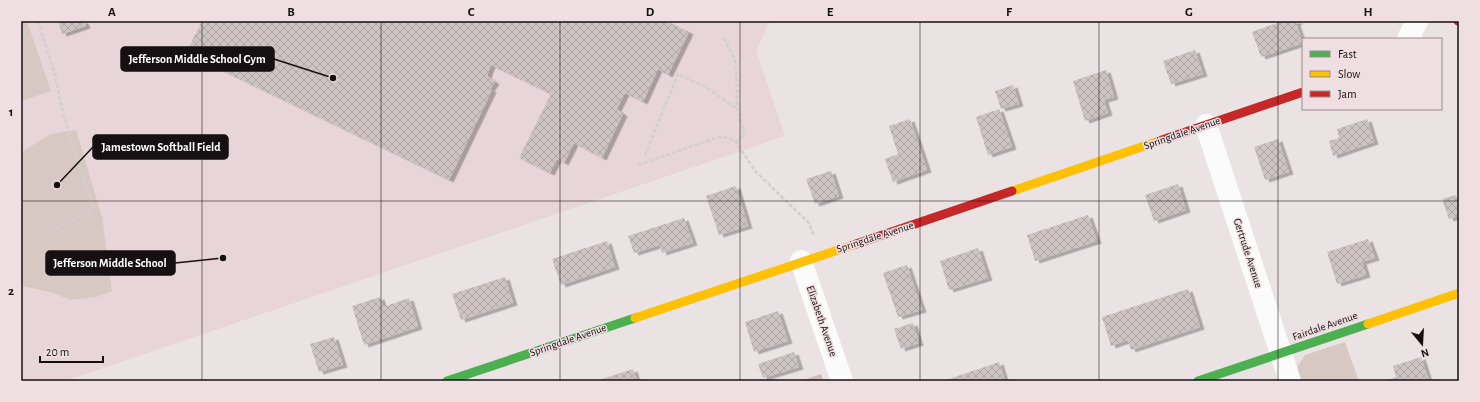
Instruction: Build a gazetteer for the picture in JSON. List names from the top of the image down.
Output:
{
  "streets": {
    "street": [
      "Springdale Avenue",
      "Gertrude Avenue",
      "Elizabeth Avenue",
      "Fairdale Avenue"
    ]
  },
  "crossings": [
    ["Springdale Avenue", "Gertrude Avenue"],
    ["Springdale Avenue", "Elizabeth Avenue"],
    ["Gertrude Avenue", "Fairdale Avenue"]
  ],
  "places": ["Jefferson Middle School Gym", "Jamestown Softball Field", "Jefferson Middle School"],
  "legend": ["Fast", "Slow", "Jam"],
  "scale_bar": "20 m",
  "north": "bottom",
  "grid": {
    "columns": [
      "A",
      "B",
      "C",
      "D",
      "E",
      "F",
      "G",
      "H"
    ],
    "rows": ["1", "2"]
  }
}
